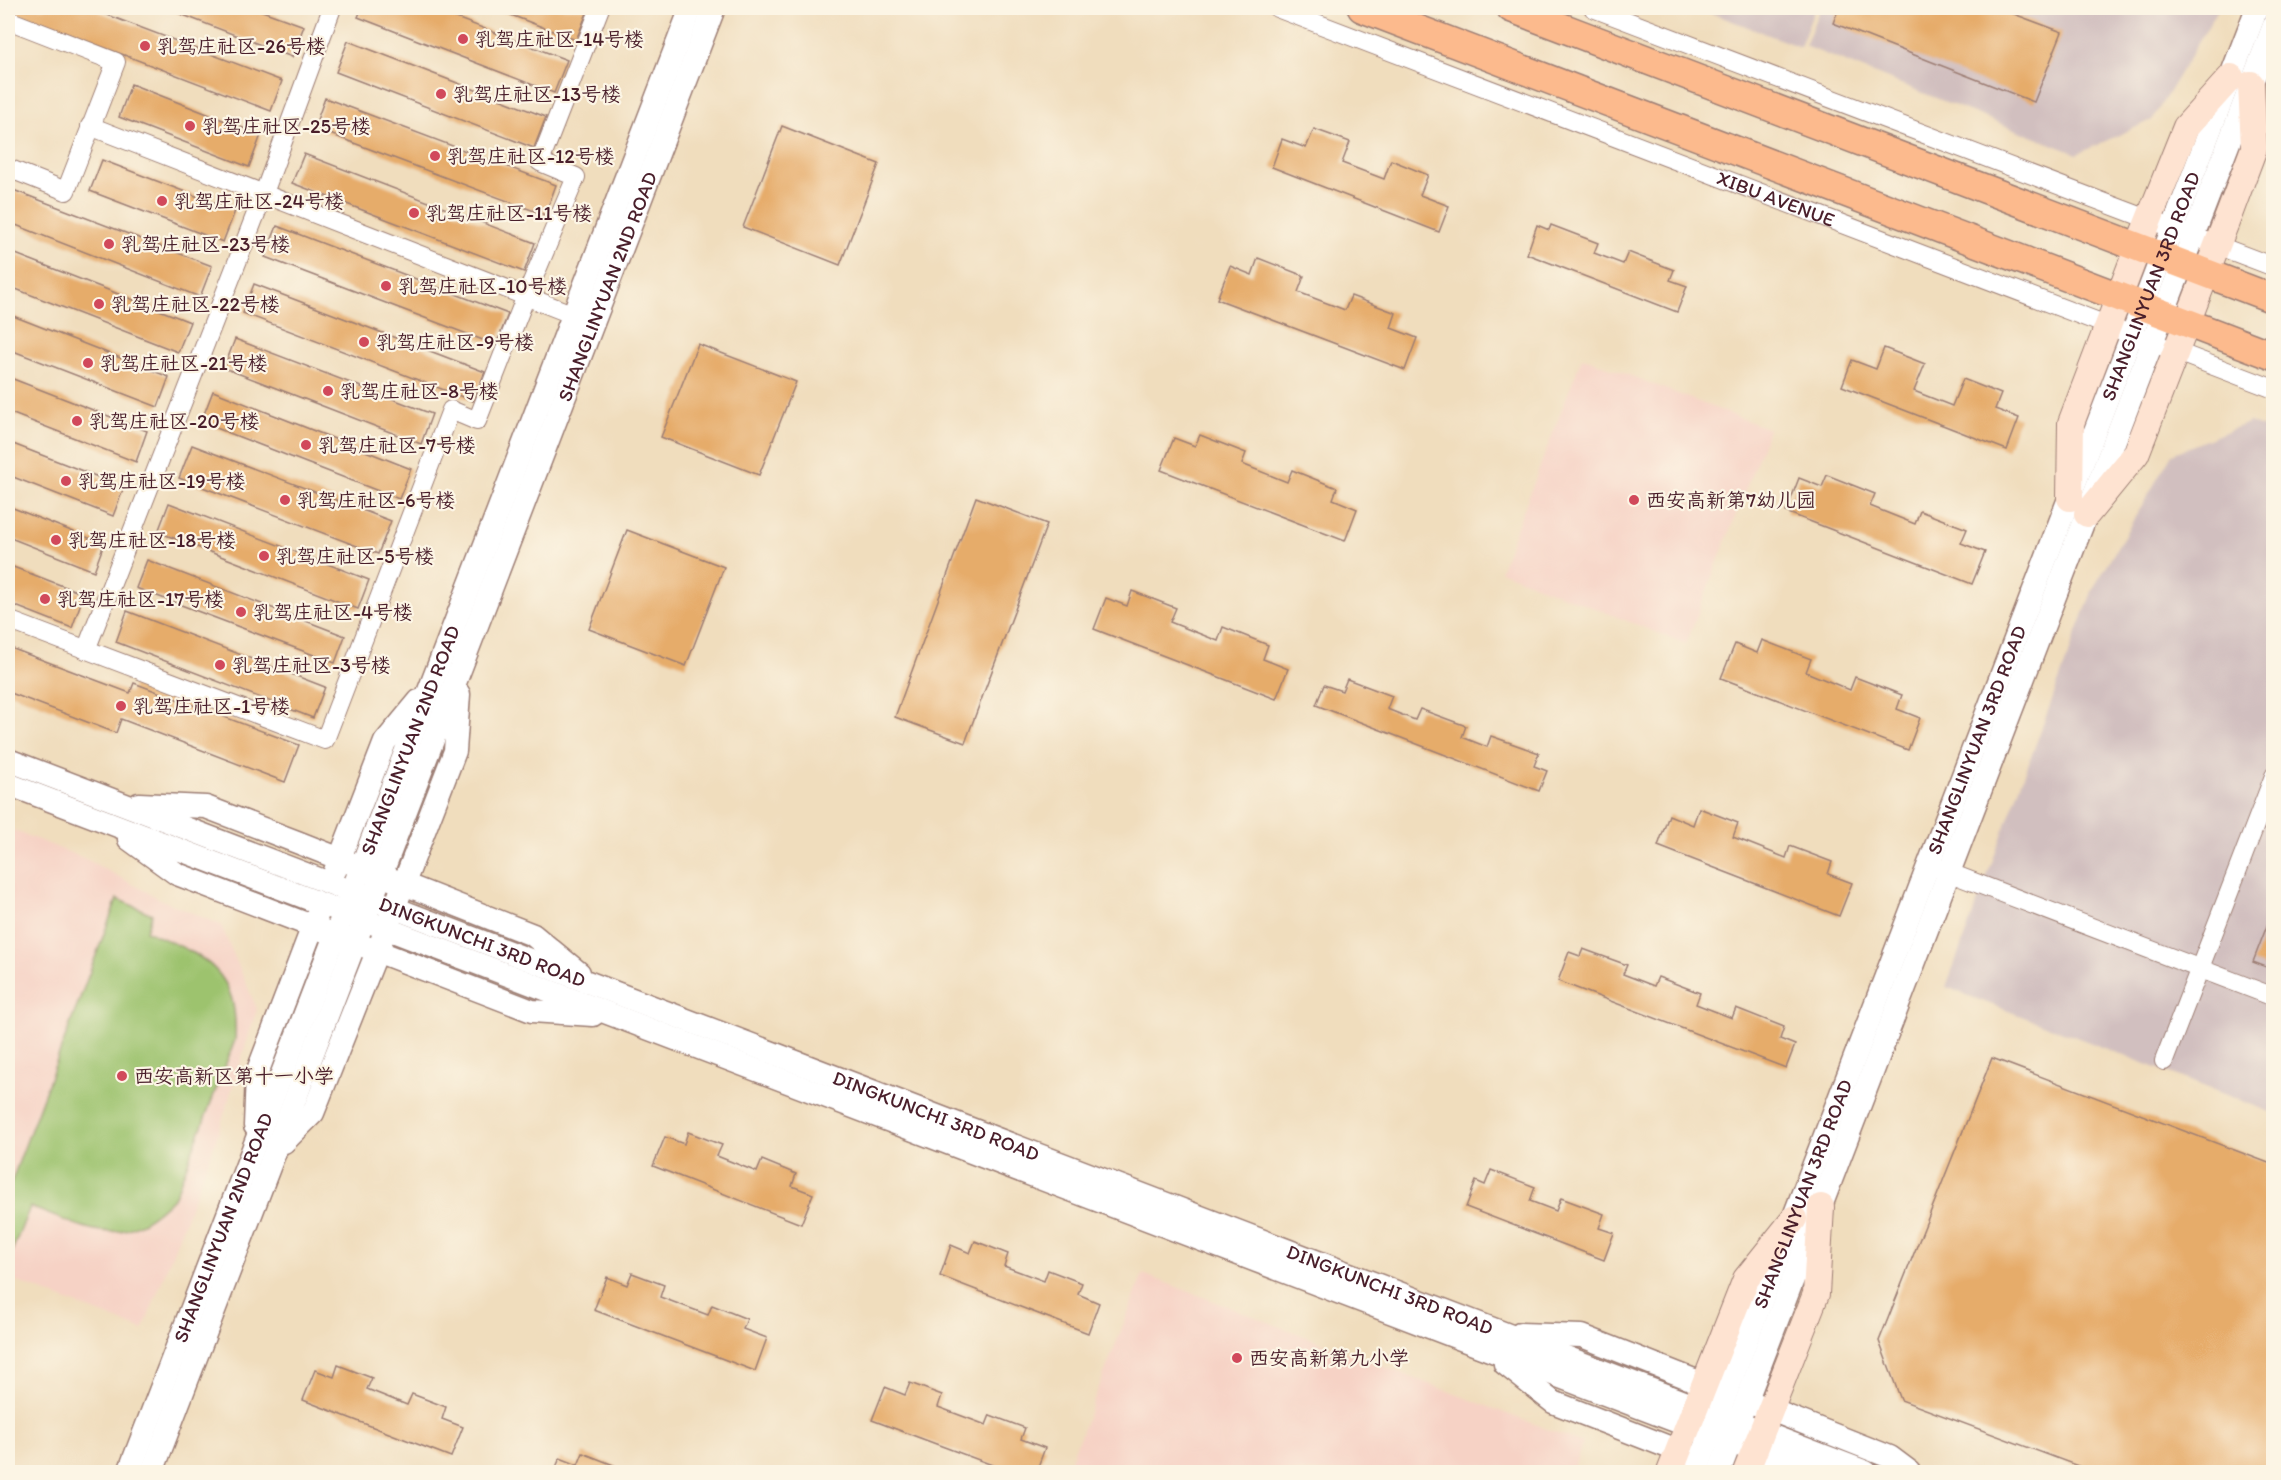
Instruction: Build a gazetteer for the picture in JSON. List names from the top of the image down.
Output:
{
  "streets": {
    "main road": ["XIBU AVENUE"],
    "street": ["SHANGLINYUAN 2ND ROAD", "SHANGLINYUAN 3RD ROAD", "DINGKUNCHI 3RD ROAD"]
  },
  "crossings": [
    ["XIBU AVENUE", "SHANGLINYUAN 3RD ROAD"],
    ["SHANGLINYUAN 2ND ROAD", "DINGKUNCHI 3RD ROAD"]
  ],
  "places": [
    "乳驾庄社区-14号楼",
    "乳驾庄社区-26号楼",
    "乳驾庄社区-13号楼",
    "乳驾庄社区-25号楼",
    "乳驾庄社区-12号楼",
    "乳驾庄社区-24号楼",
    "乳驾庄社区-11号楼",
    "乳驾庄社区-23号楼",
    "乳驾庄社区-10号楼",
    "乳驾庄社区-22号楼",
    "乳驾庄社区-9号楼",
    "乳驾庄社区-21号楼",
    "乳驾庄社区-8号楼",
    "乳驾庄社区-20号楼",
    "乳驾庄社区-7号楼",
    "乳驾庄社区-19号楼",
    "乳驾庄社区-6号楼",
    "西安高新第7幼儿园",
    "乳驾庄社区-18号楼",
    "乳驾庄社区-5号楼",
    "乳驾庄社区-17号楼",
    "乳驾庄社区-4号楼",
    "乳驾庄社区-3号楼",
    "乳驾庄社区-1号楼",
    "西安高新区第十一小学",
    "西安高新第九小学"
  ]
}
